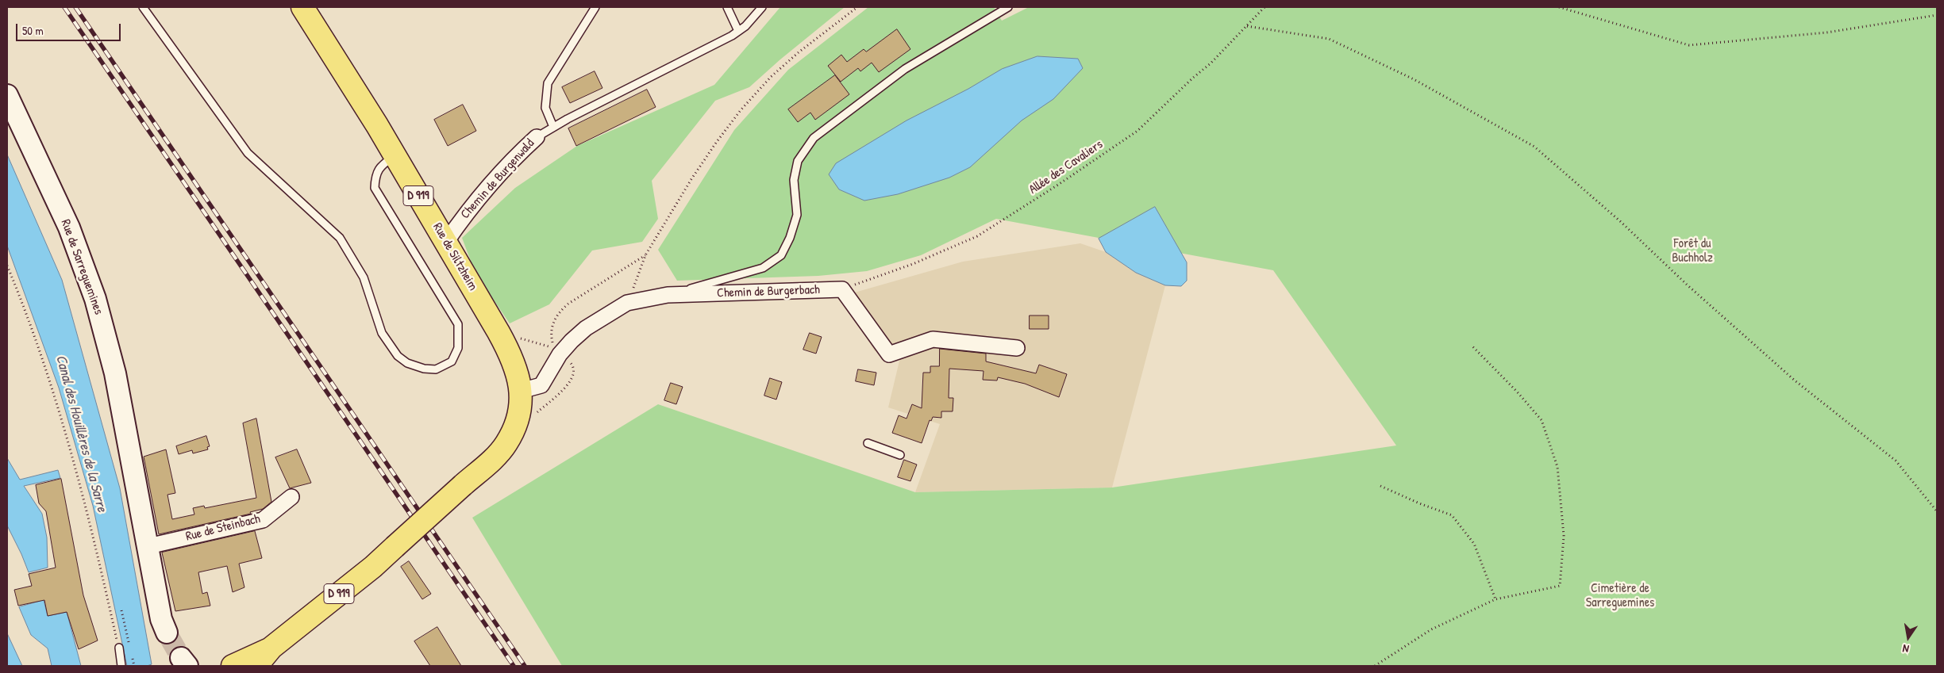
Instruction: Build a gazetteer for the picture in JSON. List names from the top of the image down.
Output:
{
  "streets": {
    "main road": ["D 919", "Rue de Siltzheim"],
    "street": [
      "Chemin de Burgenwald",
      "Rue de Sarreguemines",
      "Chemin de Burgerbach",
      "Rue de Steinbach"
    ],
    "path": ["Allée des Cavaliers"]
  },
  "crossings": [
    ["Allée des Cavaliers", "Chemin de Burgerbach"],
    ["Chemin de Burgenwald", "Rue de Siltzheim"],
    ["D 919", "Rue de Siltzheim"],
    ["D 919", "Chemin de Burgerbach"],
    ["Rue de Siltzheim", "Chemin de Burgerbach"],
    ["Rue de Sarreguemines", "Rue de Steinbach"]
  ],
  "water": ["Canal des Houillères de la Sarre"],
  "parks": ["Forêt du Buchholz", "Cimetière de Sarreguemines"],
  "scale_bar": "50 m",
  "north": "bottom"
}
